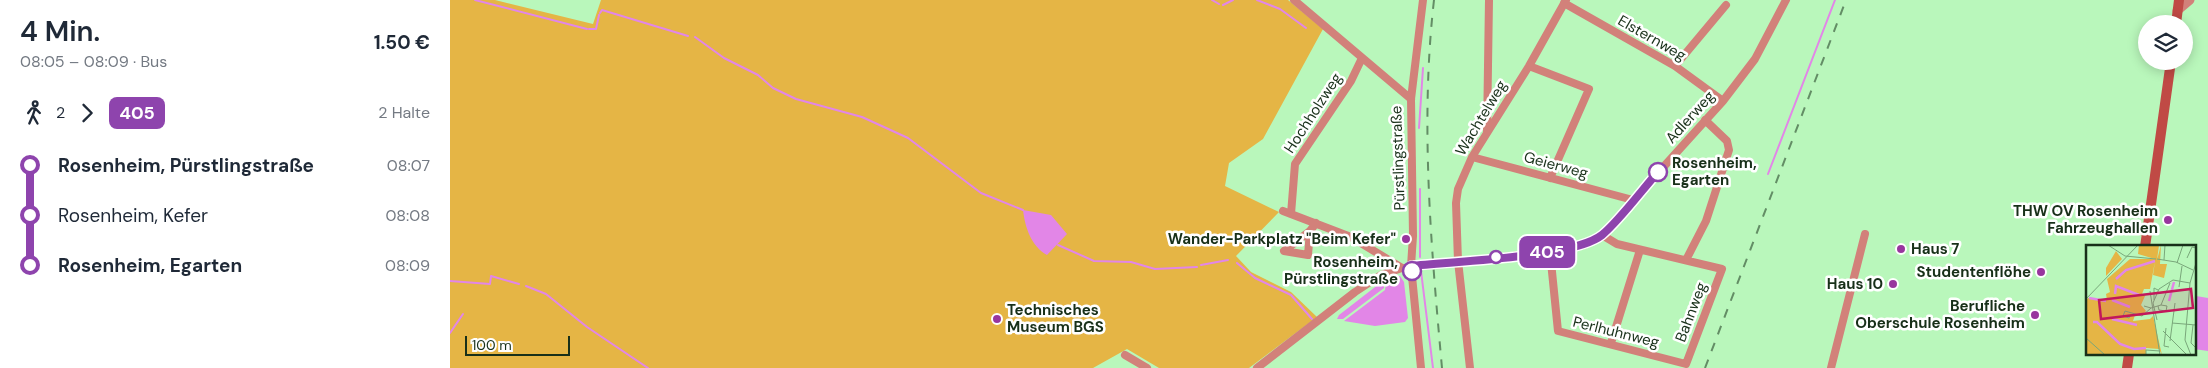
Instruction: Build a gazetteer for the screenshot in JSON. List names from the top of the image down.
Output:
{
  "streets": {
    "street": [
      "Elsternweg",
      "Hochholzweg",
      "Adlerweg",
      "Wachtelweg",
      "Pürstlingstraße",
      "Geierweg",
      "Bahnweg",
      "Perlhuhnweg"
    ]
  },
  "crossings": [
    ["Elsternweg", "Adlerweg"],
    ["Elsternweg", "Wachtelweg"],
    ["Hochholzweg", "Pürstlingstraße"],
    ["Adlerweg", "Wachtelweg"],
    ["Adlerweg", "Pürstlingstraße"],
    ["Adlerweg", "Geierweg"],
    ["Adlerweg", "Perlhuhnweg"],
    ["Wachtelweg", "Geierweg"],
    ["Bahnweg", "Perlhuhnweg"]
  ],
  "places": [
    "Rosenheim, Egarten",
    "THW OV Rosenheim Fahrzeughallen",
    "Wander-Parkplatz \"Beim Kefer\"",
    "Haus 7",
    "Rosenheim, Pürstlingstraße",
    "Studentenflöhe",
    "Haus 10",
    "Berufliche Oberschule Rosenheim",
    "Technisches Museum BGS"
  ],
  "lines": ["bus line 405"],
  "scale_bar": "100 m",
  "page": {
    "heading": ["4 Min.", "08:05 – 08:09 · Bus", "1.50 €"],
    "on_map": "405",
    "legs": ["2", "405", "2 Halte"],
    "list": [
      {
        "name": "Rosenheim, Pürstlingstraße",
        "value": "08:07"
      },
      {
        "name": "Rosenheim, Kefer",
        "value": "08:08"
      },
      {
        "name": "Rosenheim, Egarten",
        "value": "08:09"
      }
    ],
    "scale": "100 m"
  }
}
